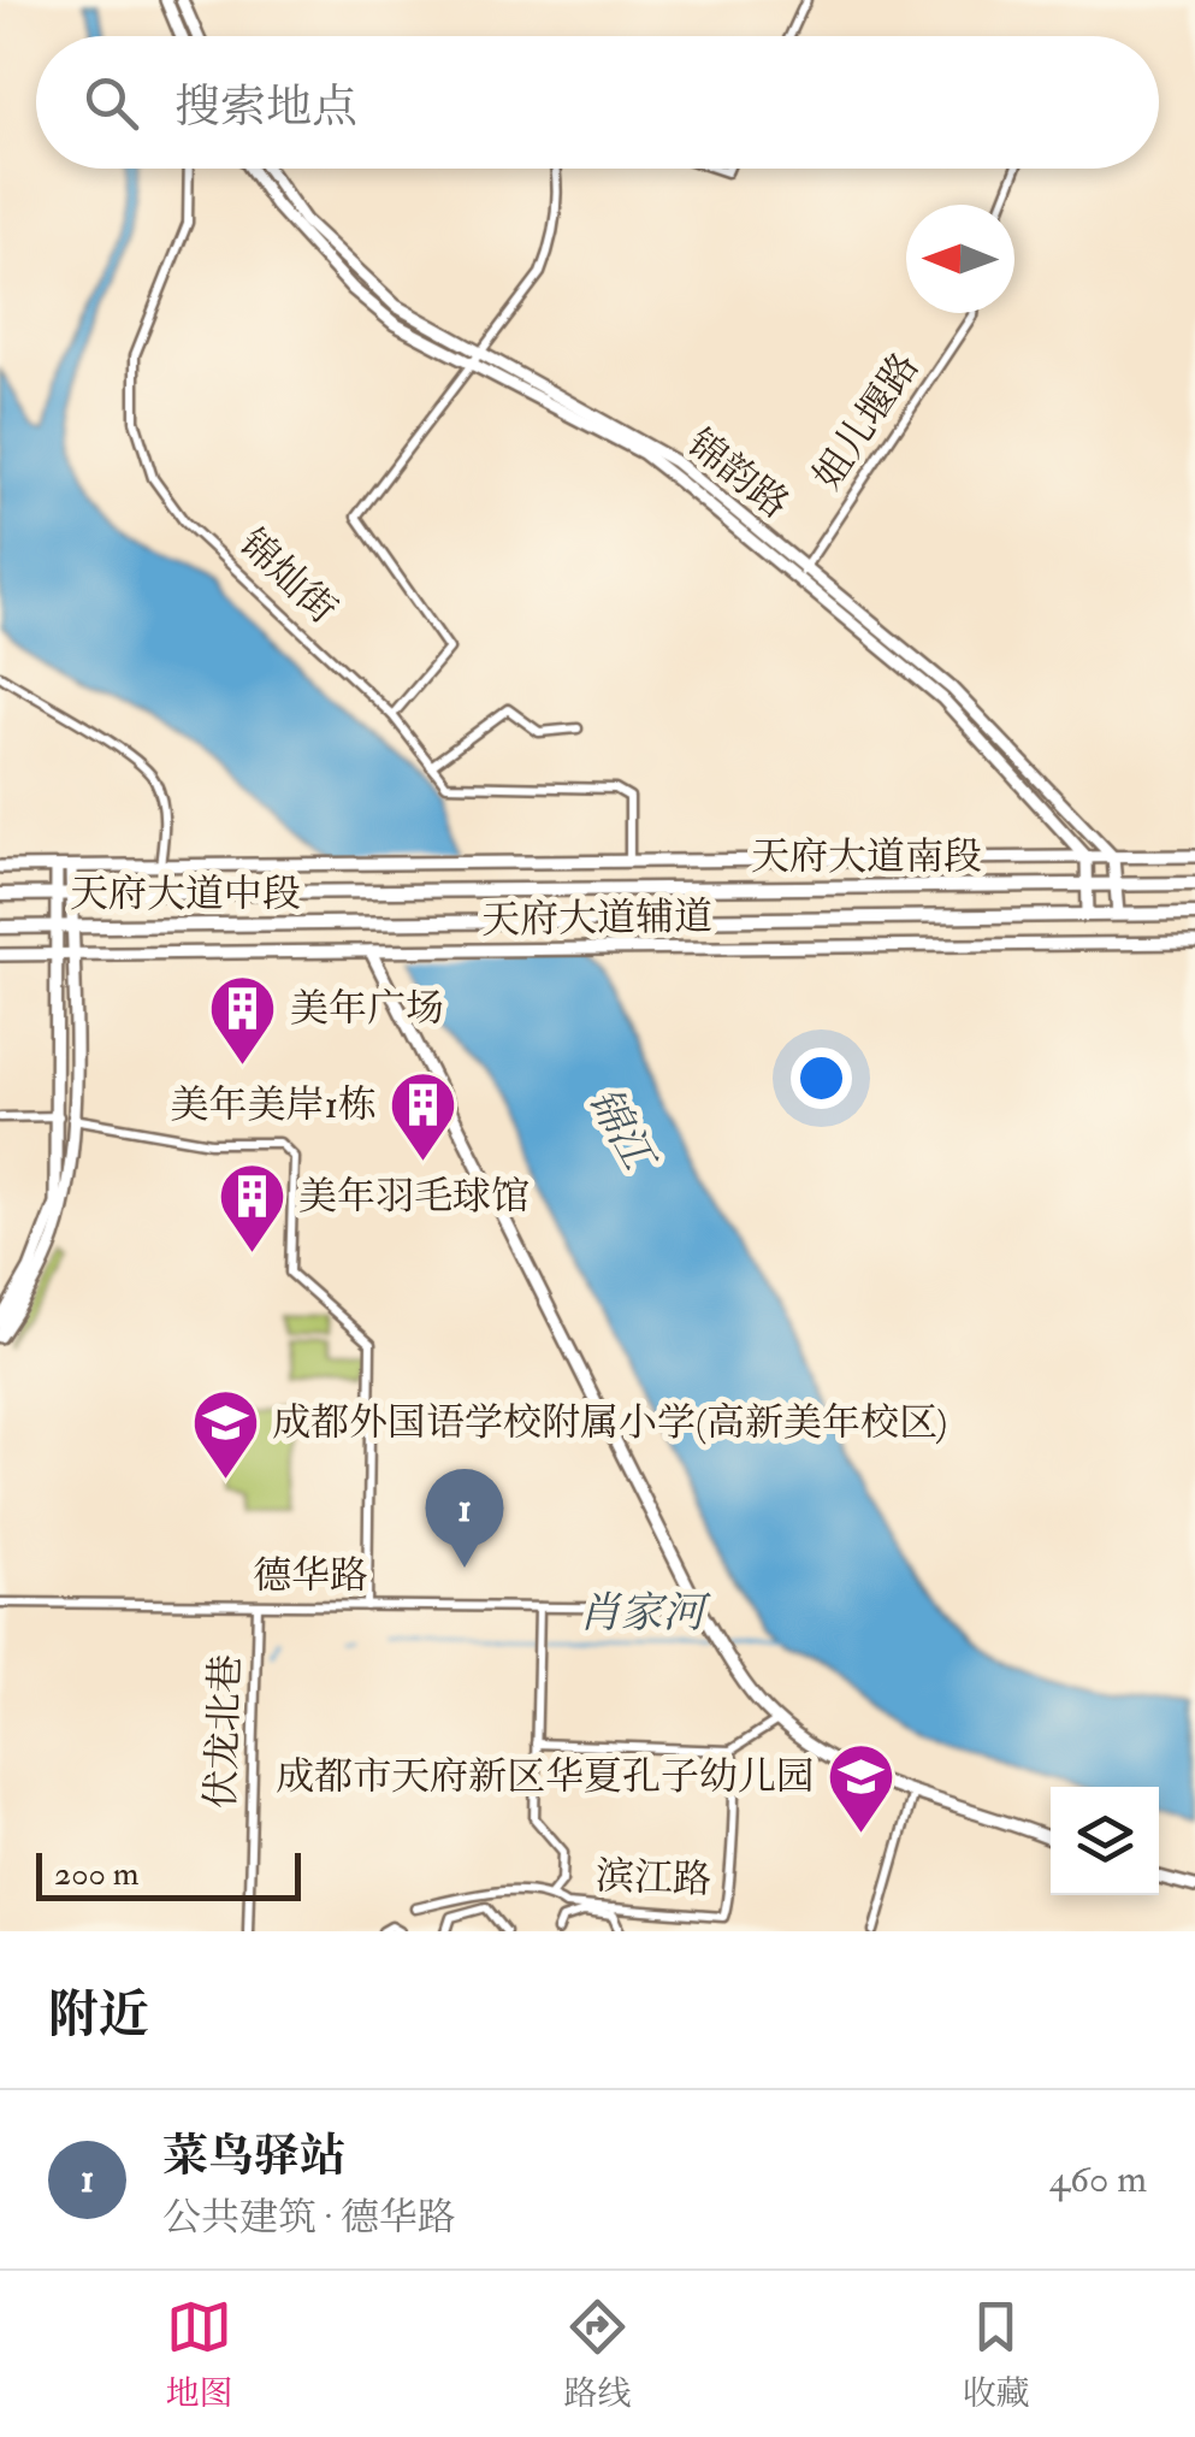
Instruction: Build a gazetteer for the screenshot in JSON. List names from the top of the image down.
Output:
{
  "streets": {
    "main road": ["天府大道南段", "天府大道中段"],
    "street": [
      "姐儿堰路",
      "锦韵路",
      "锦灿街",
      "天府大道辅道",
      "德华路",
      "伏龙北巷",
      "滨江路"
    ]
  },
  "crossings": [
    ["姐儿堰路", "锦韵路"],
    ["锦韵路", "天府大道辅道"],
    ["天府大道南段", "天府大道中段"],
    ["德华路", "伏龙北巷"]
  ],
  "water": ["锦江", "肖家河"],
  "places": {
    "building": ["美年广场", "美年美岸1栋", "美年羽毛球馆"],
    "school or university": ["成都外国语学校附属小学(高新美年校区)", "成都市天府新区华夏孔子幼儿园"]
  },
  "scale_bar": "200 m",
  "north": "left",
  "page": {
    "search": "搜索地点",
    "pins": "1",
    "scale": "200 m",
    "heading": "附近",
    "list": [
      {
        "mark": "1",
        "name": "菜鸟驿站",
        "note": "公共建筑 · 德华路",
        "value": "460 m"
      }
    ],
    "nav": ["地图", "路线", "收藏"]
  }
}
